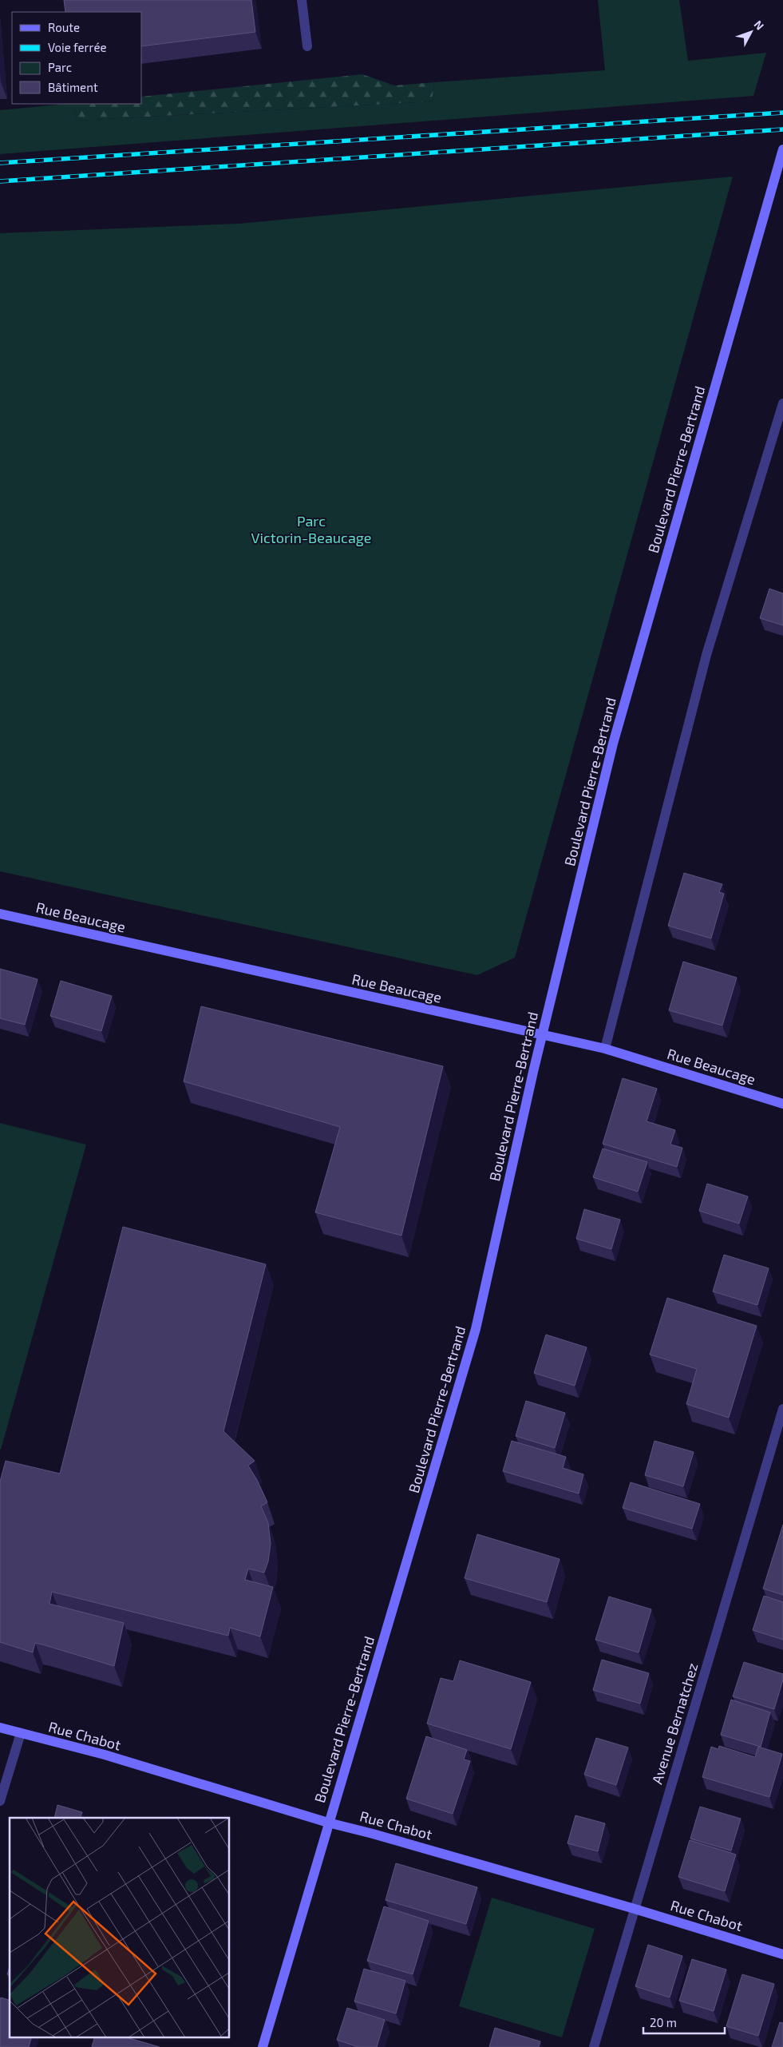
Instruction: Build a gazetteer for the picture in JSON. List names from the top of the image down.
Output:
{
  "streets": {
    "main road": ["Boulevard Pierre-Bertrand", "Rue Beaucage", "Rue Chabot"],
    "street": ["Avenue Bernatchez"]
  },
  "crossings": [
    ["Boulevard Pierre-Bertrand", "Rue Beaucage"],
    ["Boulevard Pierre-Bertrand", "Rue Chabot"],
    ["Avenue Bernatchez", "Rue Chabot"]
  ],
  "parks": ["Parc Victorin-Beaucage"],
  "legend": [
    "Route",
    "Voie ferrée",
    "Parc",
    "Bâtiment"
  ],
  "scale_bar": "20 m",
  "north": "top right"
}
